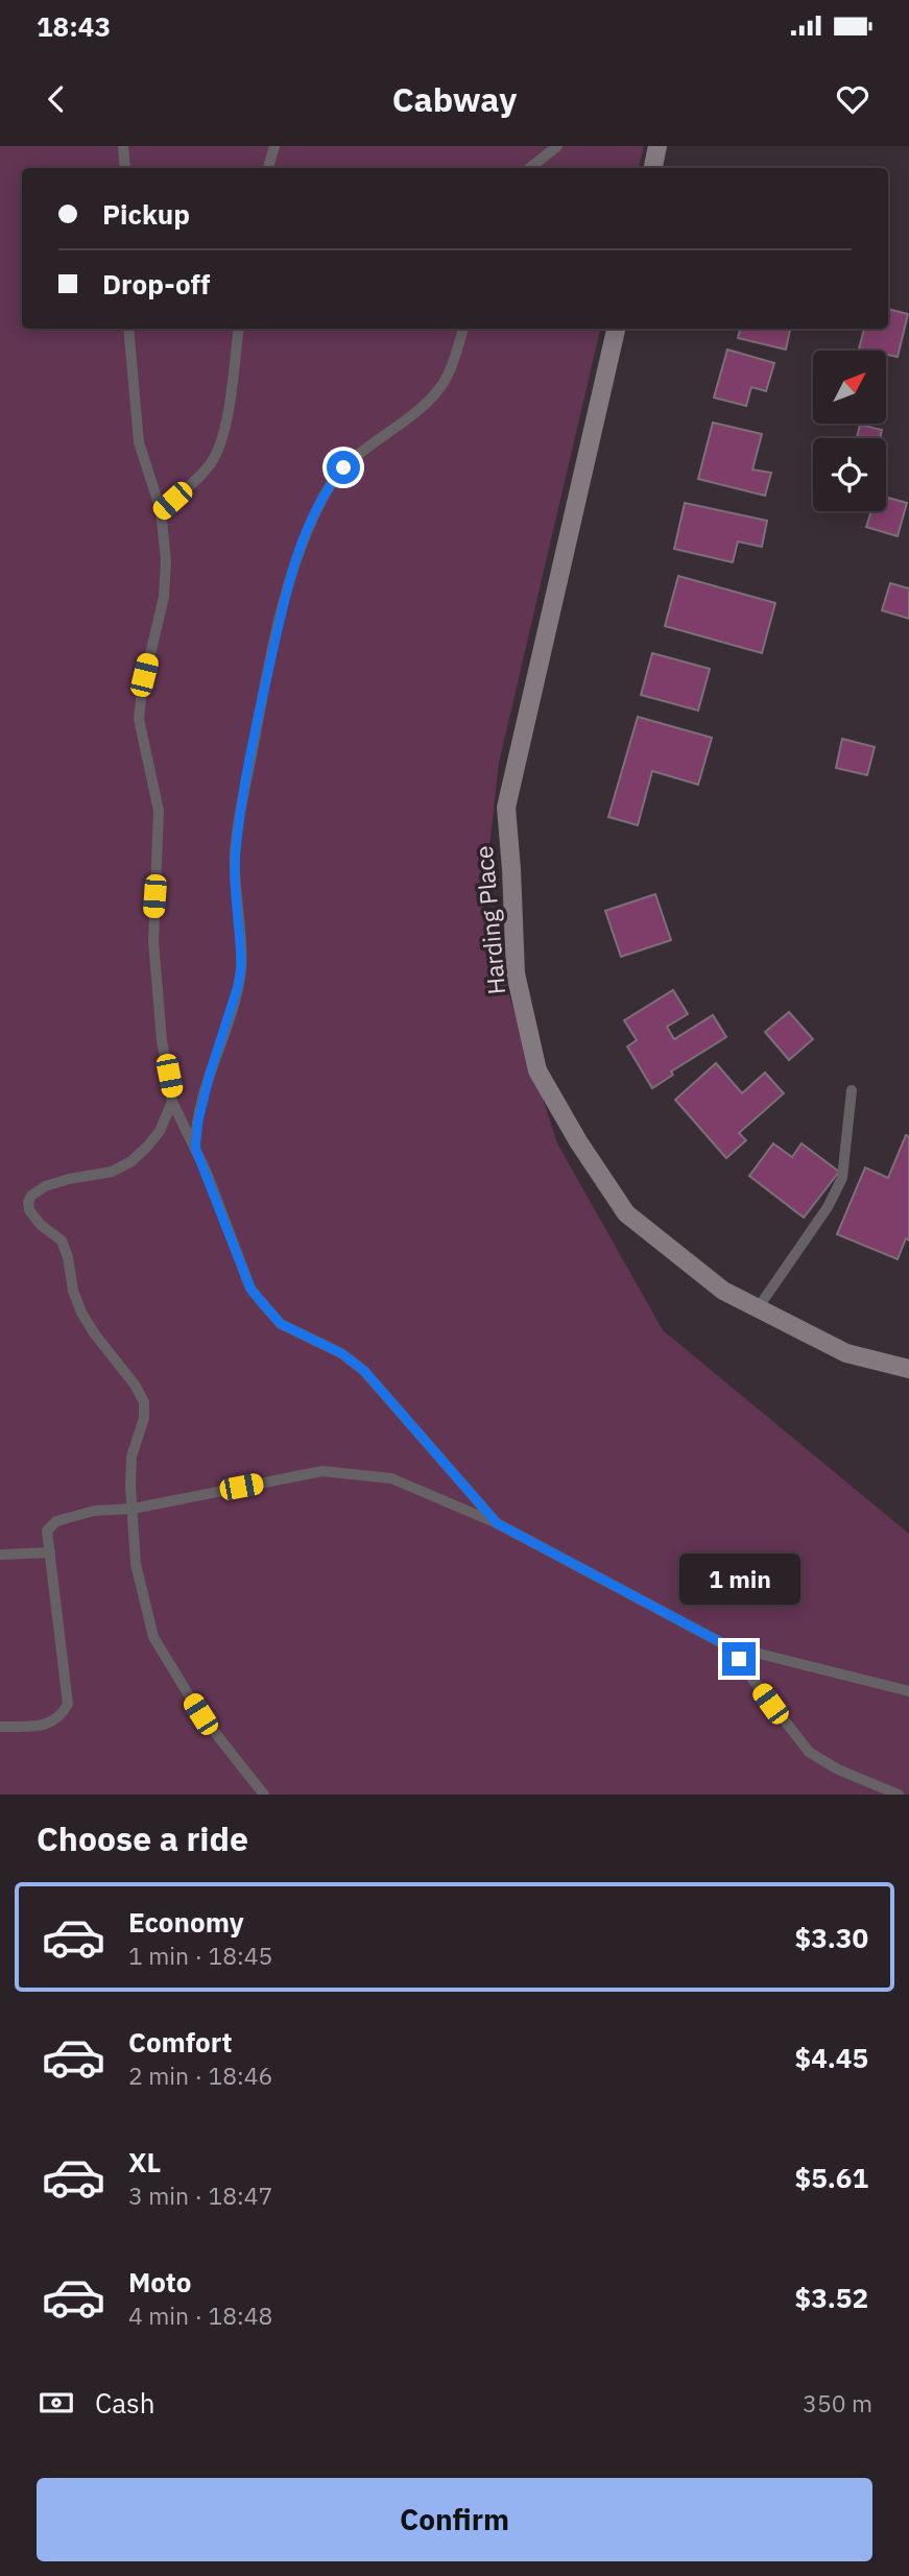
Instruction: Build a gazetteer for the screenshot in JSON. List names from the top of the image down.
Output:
{
  "streets": {
    "main road": ["Harding Place"]
  },
  "north": "top right",
  "page": {
    "status": "18:43",
    "header": "Cabway",
    "banner": ["Pickup", "Drop-off"],
    "bubble": "1 min",
    "heading": "Choose a ride",
    "list": [
      {
        "name": "Economy",
        "note": "1 min · 18:45",
        "value": "$3.30"
      },
      {
        "name": "Comfort",
        "note": "2 min · 18:46",
        "value": "$4.45"
      },
      {
        "name": "XL",
        "note": "3 min · 18:47",
        "value": "$5.61"
      },
      {
        "name": "Moto",
        "note": "4 min · 18:48",
        "value": "$3.52"
      }
    ],
    "pay": ["Cash", "350 m"],
    "buttons": "Confirm"
  }
}
